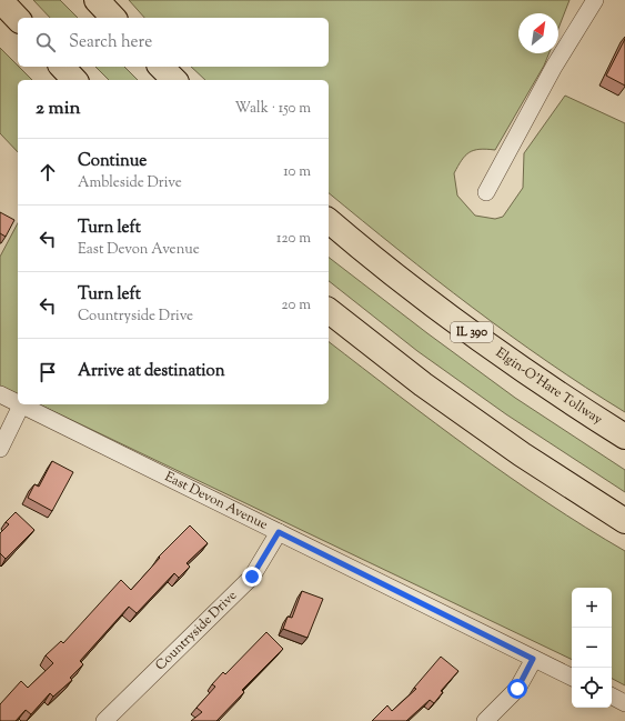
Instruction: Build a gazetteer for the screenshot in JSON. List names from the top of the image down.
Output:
{
  "streets": {
    "highway": ["IL 390", "Elgin-O'Hare Tollway"],
    "street": ["East Devon Avenue", "Countryside Drive"]
  },
  "crossings": [
    ["East Devon Avenue", "Countryside Drive"]
  ],
  "north": "top right",
  "page": {
    "search": "Search here",
    "heading": ["2 min", "Walk · 150 m"],
    "list": [
      ["Continue", "Ambleside Drive", "10 m"],
      ["Turn left", "East Devon Avenue", "120 m"],
      ["Turn left", "Countryside Drive", "20 m"],
      "Arrive at destination"
    ],
    "map_buttons": ["+", "−"]
  }
}
